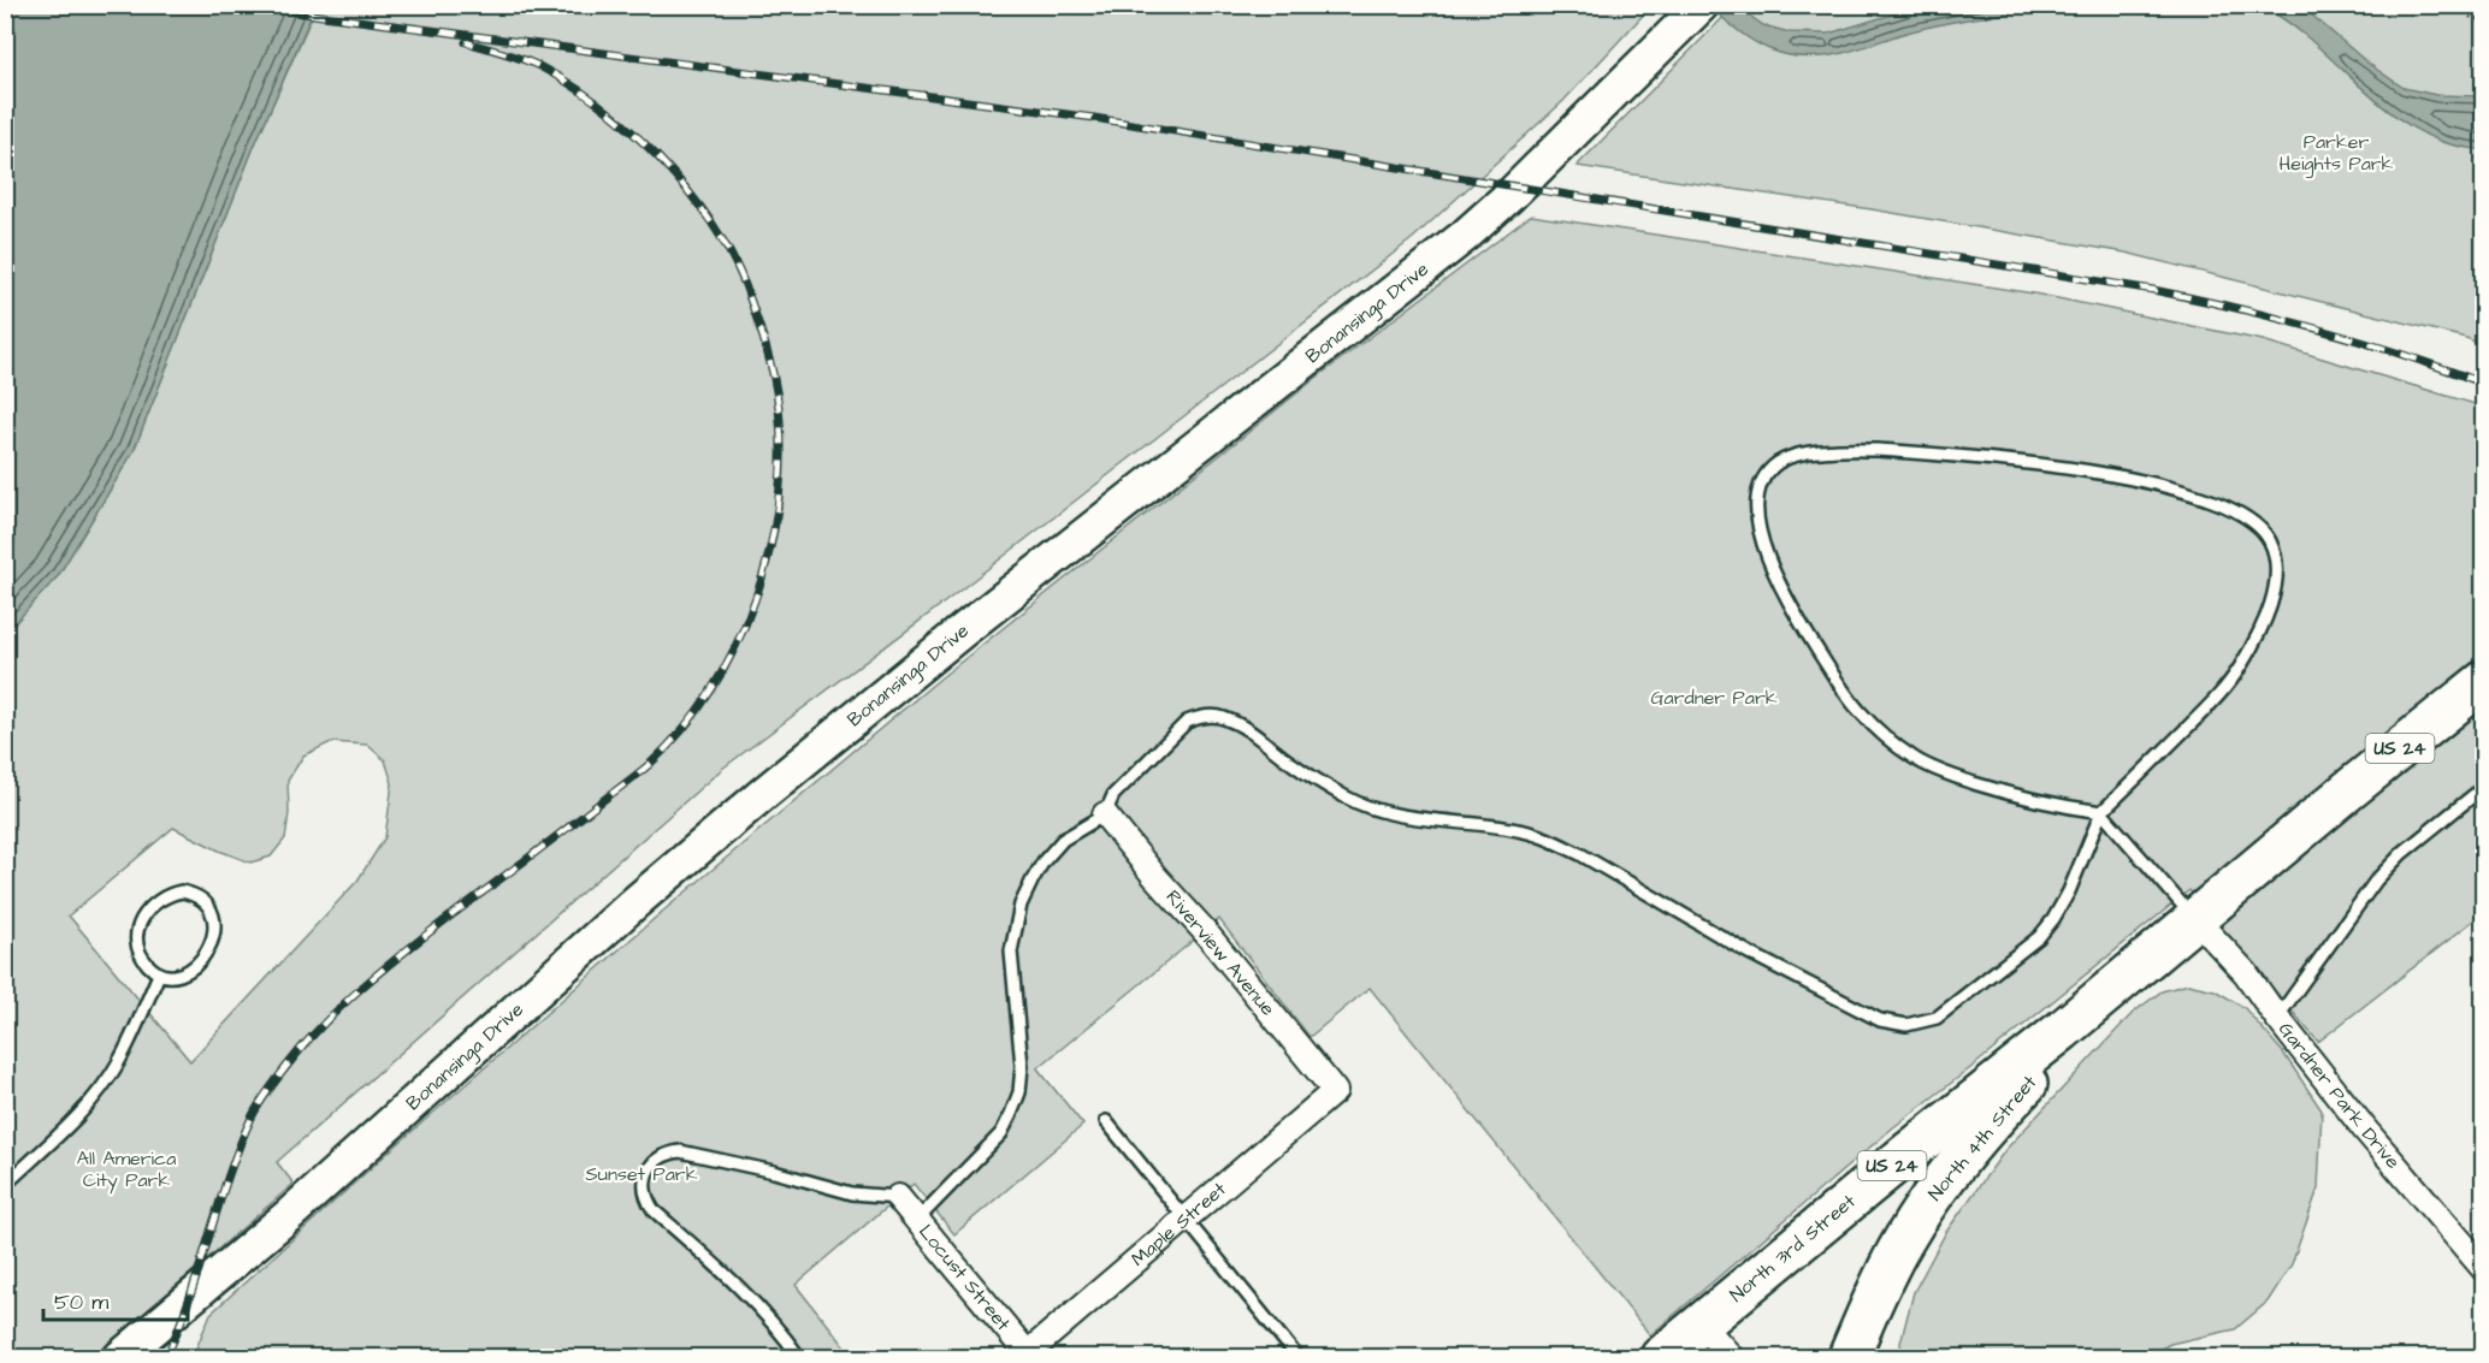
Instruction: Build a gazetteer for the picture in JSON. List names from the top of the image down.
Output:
{
  "streets": {
    "highway": ["US 24", "North 4th Street", "North 3rd Street"],
    "street": [
      "Bonansinga Drive",
      "Riverview Avenue",
      "Gardner Park Drive",
      "Maple Street",
      "Locust Street"
    ]
  },
  "crossings": [
    ["US 24", "Gardner Park Drive"],
    ["US 24", "North 4th Street"],
    ["US 24", "North 3rd Street"],
    ["Riverview Avenue", "Maple Street"],
    ["North 4th Street", "North 3rd Street"],
    ["Maple Street", "Locust Street"]
  ],
  "parks": [
    "Parker Heights Park",
    "Gardner Park",
    "All America City Park",
    "Sunset Park"
  ],
  "scale_bar": "50 m"
}
